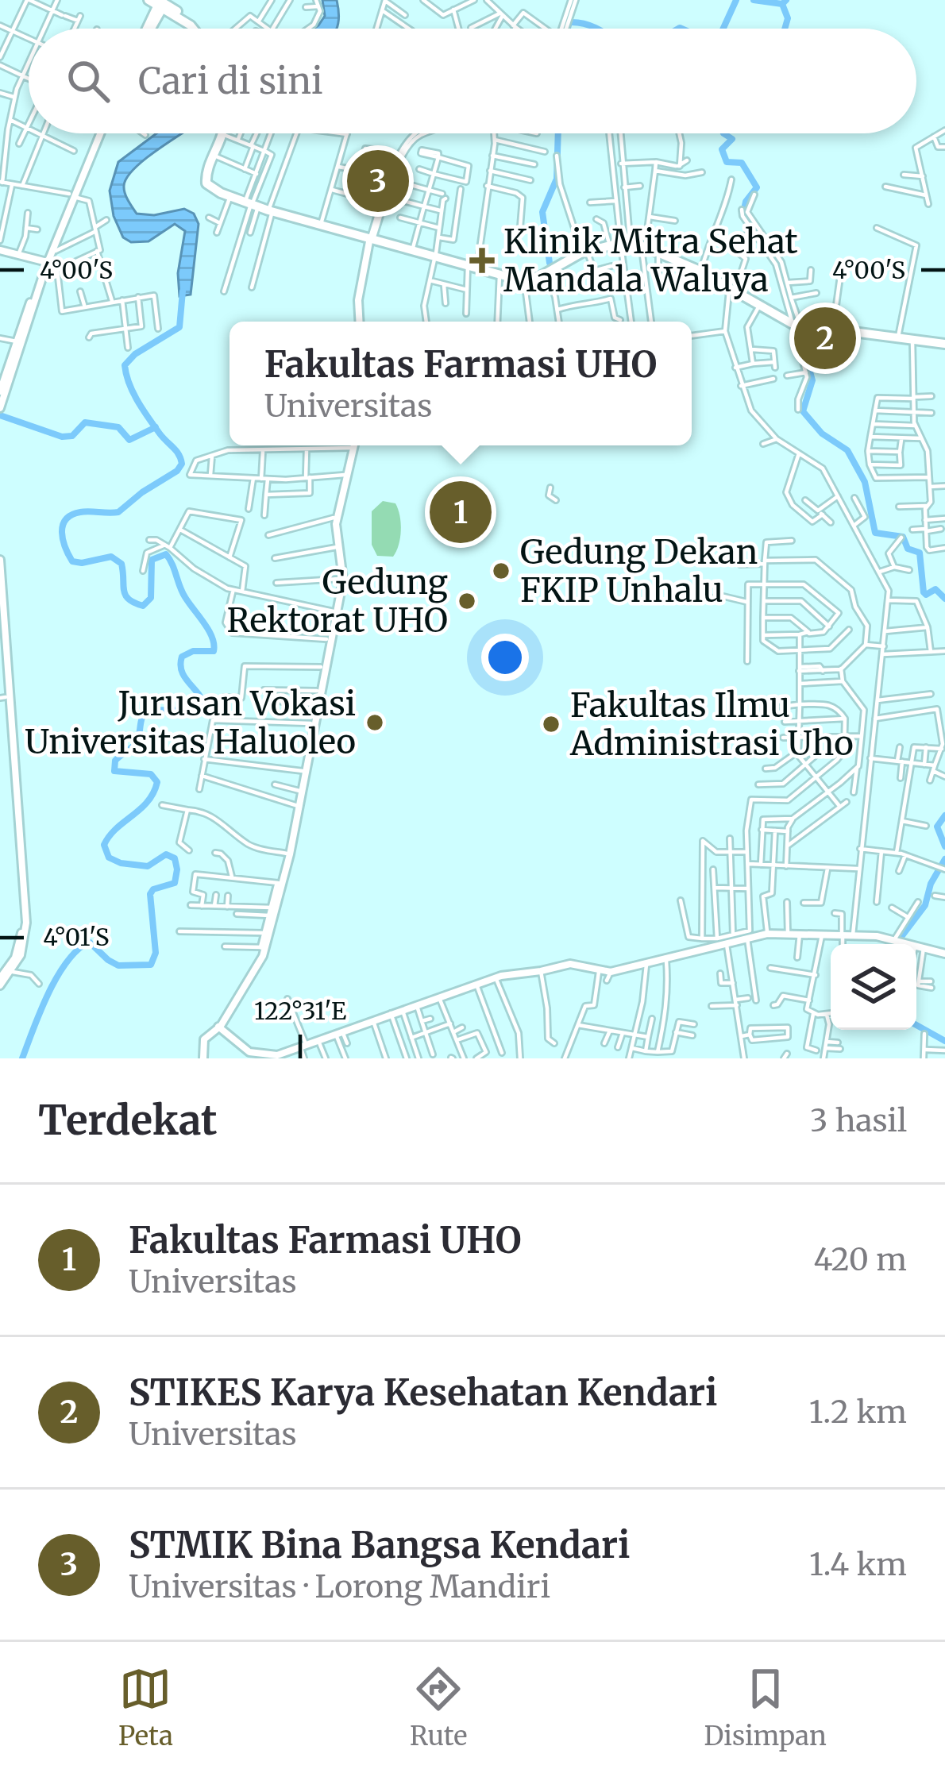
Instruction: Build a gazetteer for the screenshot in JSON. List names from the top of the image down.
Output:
{
  "places": {
    "health": ["Klinik Mitra Sehat Mandala Waluya"],
    "other": [
      "Gedung Dekan FKIP Unhalu",
      "Gedung Rektorat UHO",
      "Jurusan Vokasi Universitas Haluoleo",
      "Fakultas Ilmu Administrasi Uho"
    ]
  },
  "page": {
    "search": "Cari di sini",
    "pins": ["3", "2", "1"],
    "popup": ["Fakultas Farmasi UHO", "Universitas"],
    "heading": ["Terdekat", "3 hasil"],
    "list": [
      {
        "mark": "1",
        "name": "Fakultas Farmasi UHO",
        "note": "Universitas",
        "value": "420 m"
      },
      {
        "mark": "2",
        "name": "STIKES Karya Kesehatan Kendari",
        "note": "Universitas",
        "value": "1.2 km"
      },
      {
        "mark": "3",
        "name": "STMIK Bina Bangsa Kendari",
        "note": "Universitas · Lorong Mandiri",
        "value": "1.4 km"
      }
    ],
    "nav": ["Peta", "Rute", "Disimpan"]
  },
  "coordinates": ["4°00'S", "4°01'S", "122°31'E"]
}
